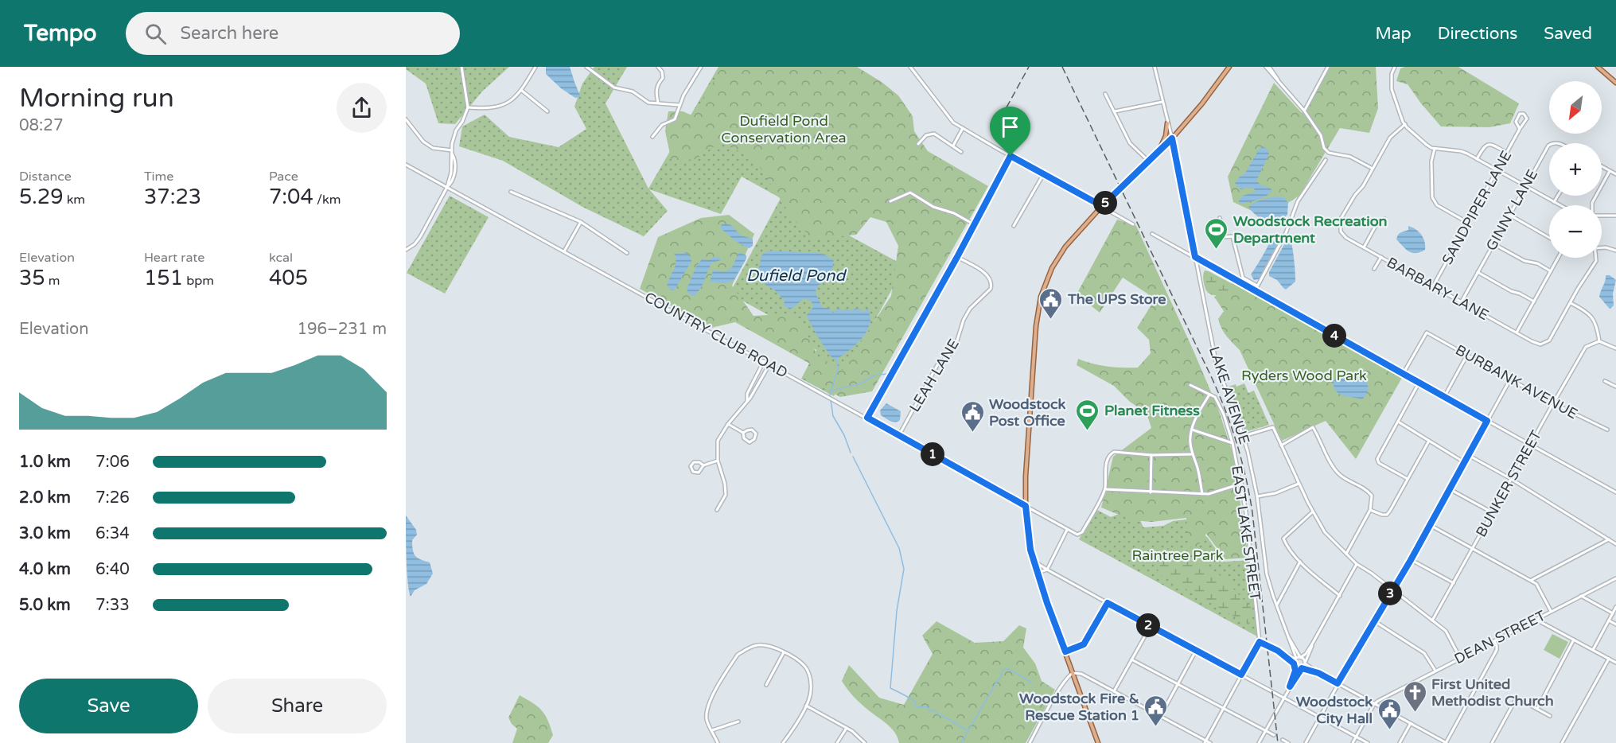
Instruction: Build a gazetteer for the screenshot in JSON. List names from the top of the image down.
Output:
{
  "streets": {
    "street": [
      "SANDPIPER LANE",
      "GINNY LANE",
      "BARBARY LANE",
      "COUNTRY CLUB ROAD",
      "LEAH LANE",
      "BURBANK AVENUE",
      "LAKE AVENUE",
      "BUNKER STREET",
      "EAST LAKE STREET",
      "DEAN STREET"
    ]
  },
  "crossings": [
    ["SANDPIPER LANE", "BARBARY LANE"],
    ["GINNY LANE", "BARBARY LANE"],
    ["COUNTRY CLUB ROAD", "LEAH LANE"],
    ["BURBANK AVENUE", "BUNKER STREET"]
  ],
  "water": ["Dufield Pond"],
  "parks": ["Dufield Pond Conservation Area", "Ryders Wood Park", "Raintree Park"],
  "places": {
    "sports": ["Woodstock Recreation Department", "Planet Fitness"],
    "public building": [
      "The UPS Store",
      "Woodstock Post Office",
      "Woodstock Fire & Rescue Station 1",
      "Woodstock City Hall"
    ],
    "church": ["First United Methodist Church"]
  },
  "north": "bottom left",
  "page": {
    "header": "Tempo",
    "search": "Search here",
    "nav": ["Map", "Directions", "Saved"],
    "heading": ["Morning run", "08:27"],
    "map_buttons": ["+", "−"],
    "stats": [
      ["Distance", "5.29 km"],
      ["Time", "37:23"],
      ["Pace", "7:04 /km"],
      ["Elevation", "35 m"],
      ["Heart rate", "151 bpm"],
      ["kcal", "405"]
    ],
    "pins": [
      "5",
      "4",
      "1",
      "3",
      "2"
    ],
    "chart": ["Elevation", "196–231 m"],
    "list": [
      {
        "name": "1.0 km",
        "note": "7:06"
      },
      {
        "name": "2.0 km",
        "note": "7:26"
      },
      {
        "name": "3.0 km",
        "note": "6:34"
      },
      {
        "name": "4.0 km",
        "note": "6:40"
      },
      {
        "name": "5.0 km",
        "note": "7:33"
      }
    ],
    "buttons": ["Save", "Share"]
  }
}
